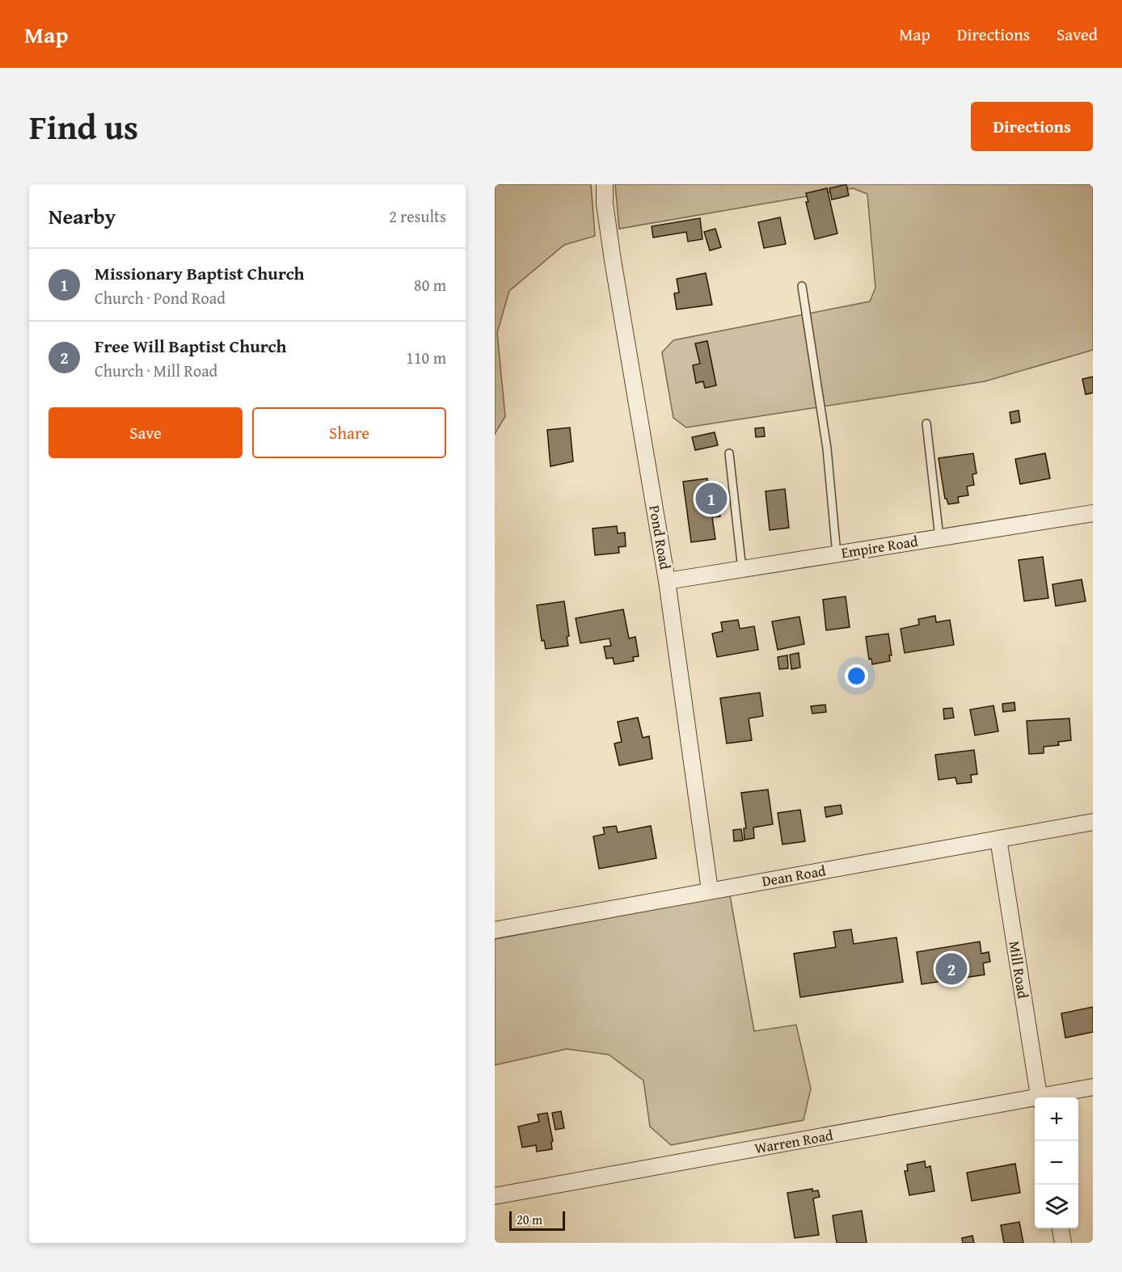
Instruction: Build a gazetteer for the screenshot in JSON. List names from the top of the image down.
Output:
{
  "streets": {
    "street": [
      "Pond Road",
      "Empire Road",
      "Dean Road",
      "Mill Road",
      "Warren Road"
    ]
  },
  "crossings": [
    ["Pond Road", "Empire Road"],
    ["Pond Road", "Dean Road"],
    ["Dean Road", "Mill Road"]
  ],
  "scale_bar": "20 m",
  "page": {
    "header": "Map",
    "nav": ["Map", "Directions", "Saved"],
    "title": "Find us",
    "buttons": [
      "Directions",
      ["Save", "Share"]
    ],
    "heading": ["Nearby", "2 results"],
    "list": [
      {
        "mark": "1",
        "name": "Missionary Baptist Church",
        "note": "Church · Pond Road",
        "value": "80 m"
      },
      {
        "mark": "2",
        "name": "Free Will Baptist Church",
        "note": "Church · Mill Road",
        "value": "110 m"
      }
    ],
    "pins": ["1", "2"],
    "map_buttons": ["+", "−"],
    "scale": "20 m"
  }
}
